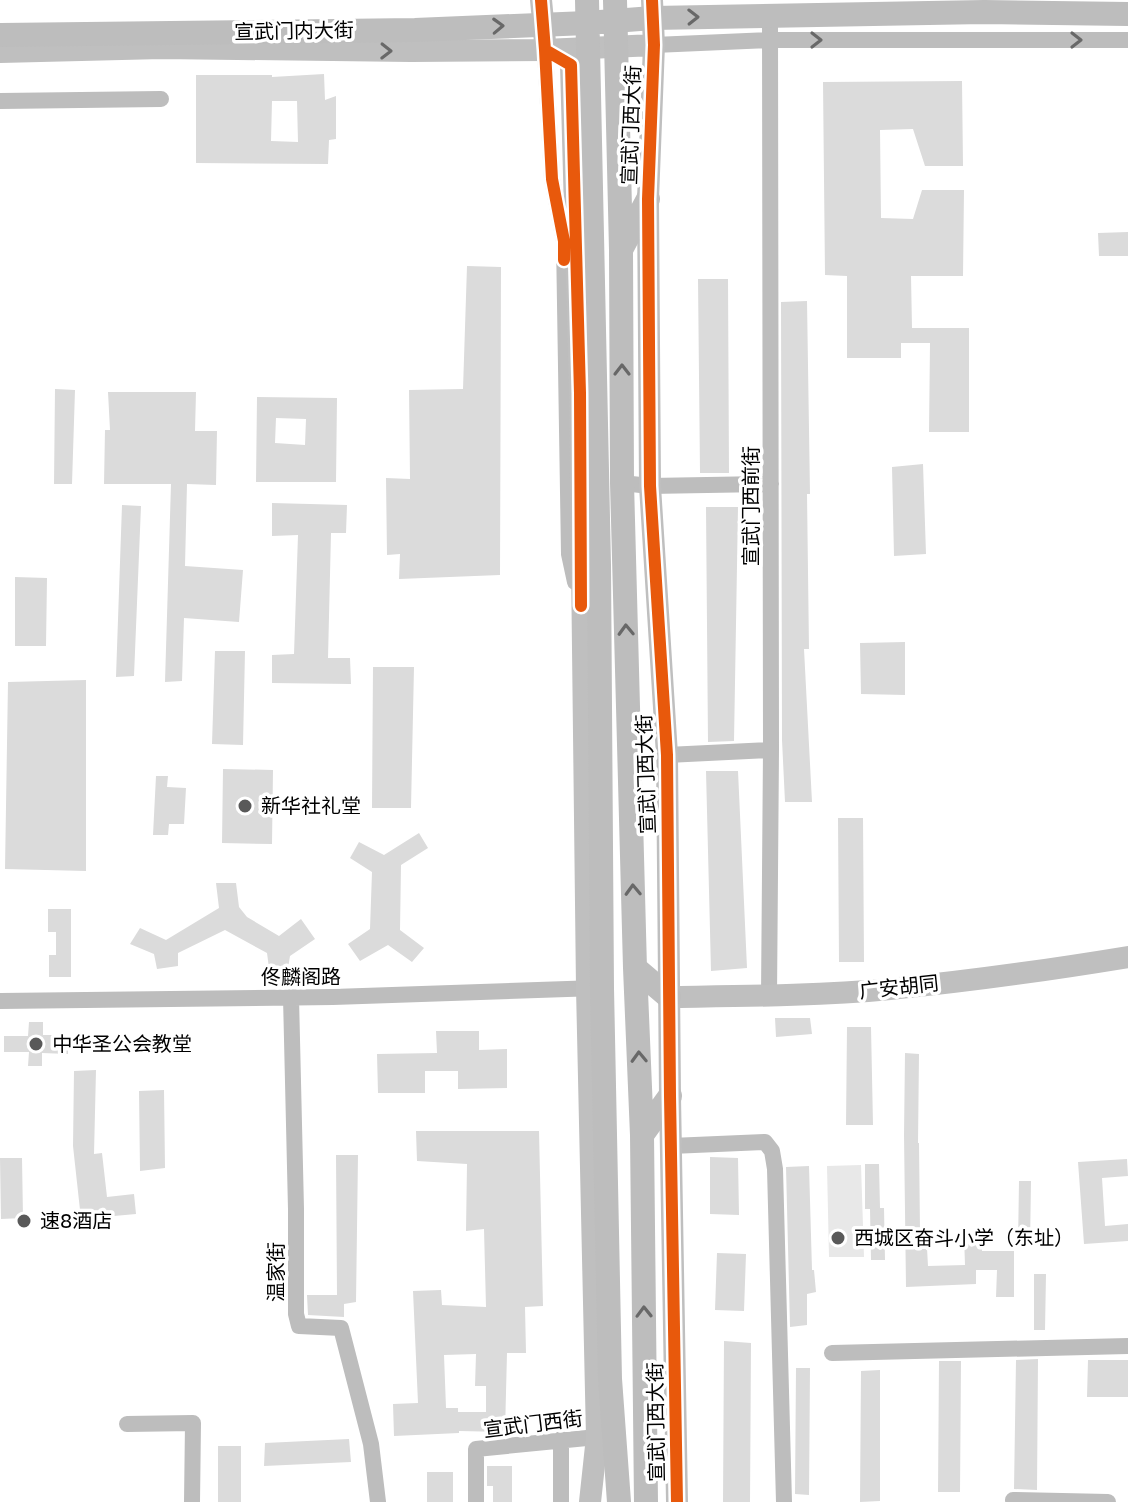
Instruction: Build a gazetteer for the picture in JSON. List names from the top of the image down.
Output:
{
  "streets": {
    "main road": ["宣武门内大街", "宣武门西大街"],
    "street": [
      "宣武门西前街",
      "佟麟阁路",
      "广安胡同",
      "温家街",
      "宣武门西街"
    ]
  },
  "crossings": [
    ["宣武门内大街", "宣武门西大街"],
    ["宣武门内大街", "宣武门西前街"],
    ["宣武门西大街", "佟麟阁路"],
    ["宣武门西大街", "广安胡同"],
    ["宣武门西大街", "宣武门西街"],
    ["宣武门西前街", "广安胡同"],
    ["佟麟阁路", "温家街"]
  ],
  "one_way": ["宣武门内大街"],
  "places": [
    "新华社礼堂",
    "中华圣公会教堂",
    "速8酒店",
    "西城区奋斗小学（东址）"
  ]
}
